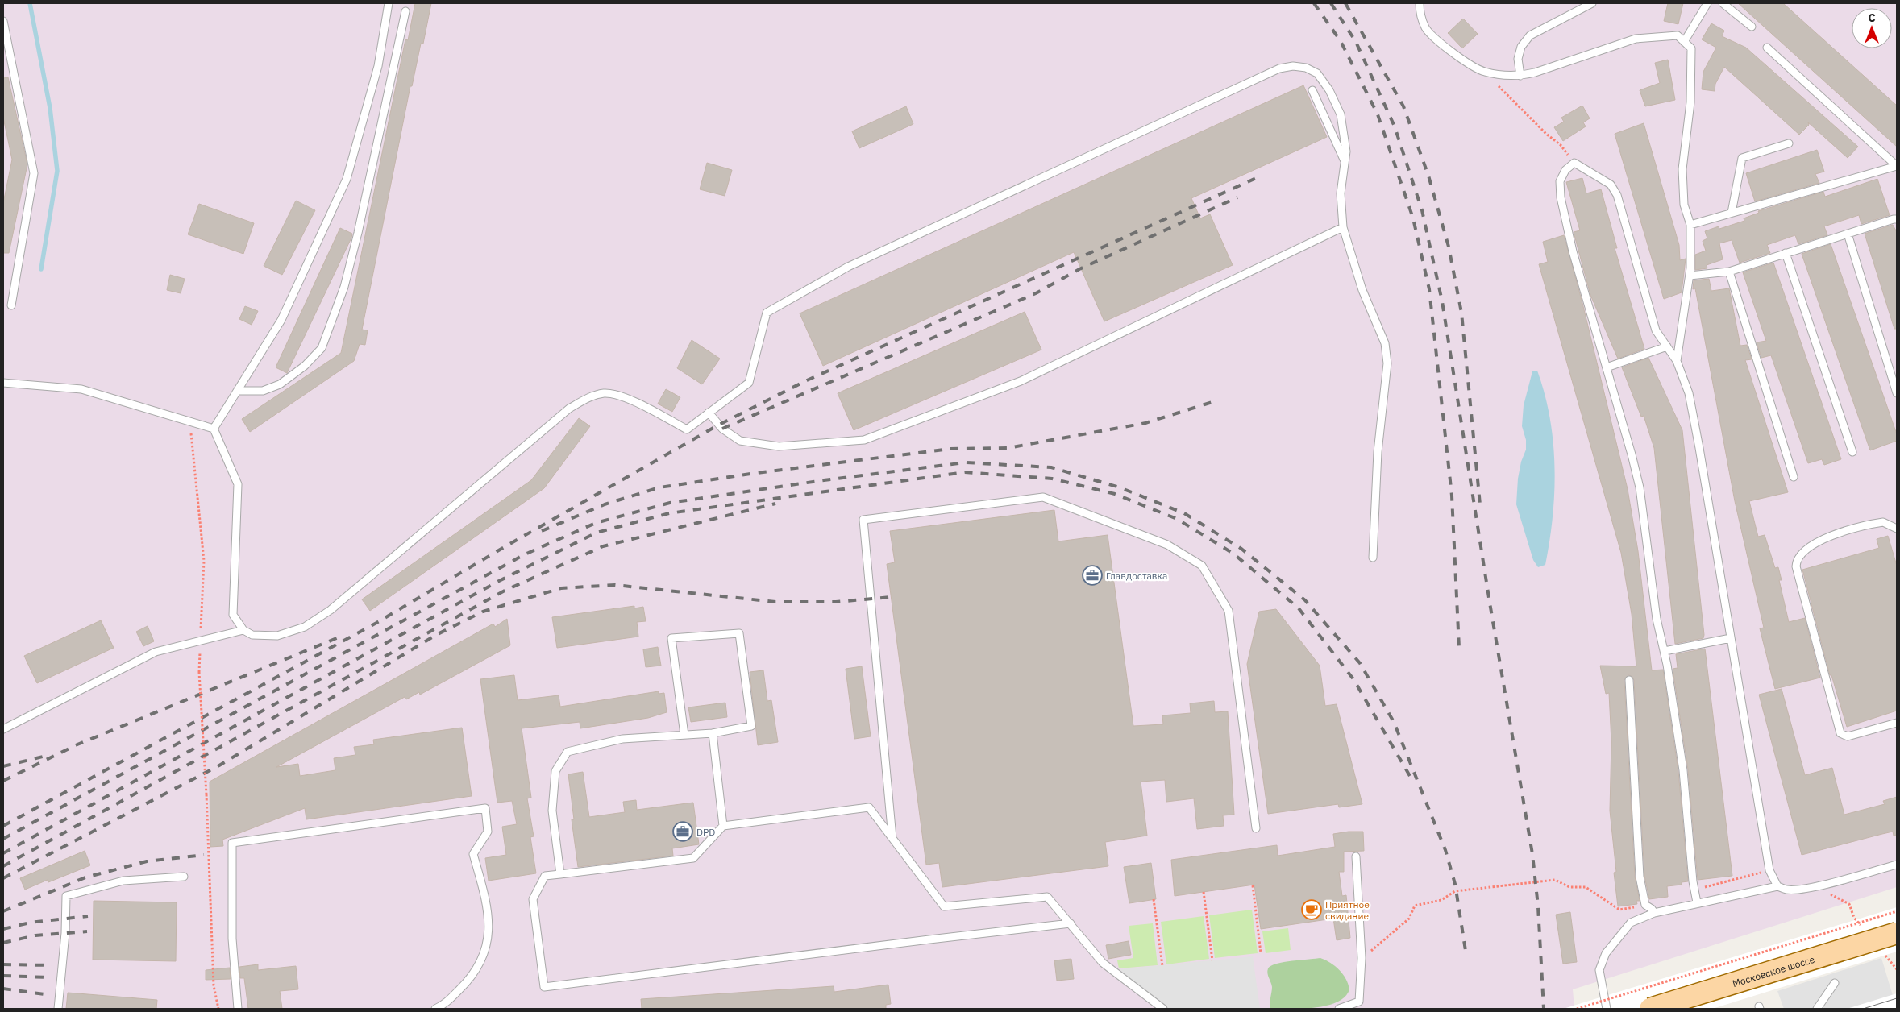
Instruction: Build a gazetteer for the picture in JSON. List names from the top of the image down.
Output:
{
  "streets": {
    "main road": ["Московское шоссе"]
  },
  "places": {
    "office": ["Главдоставка", "DPD"],
    "cafe": ["Приятное свидание"]
  },
  "north": "top"
}
